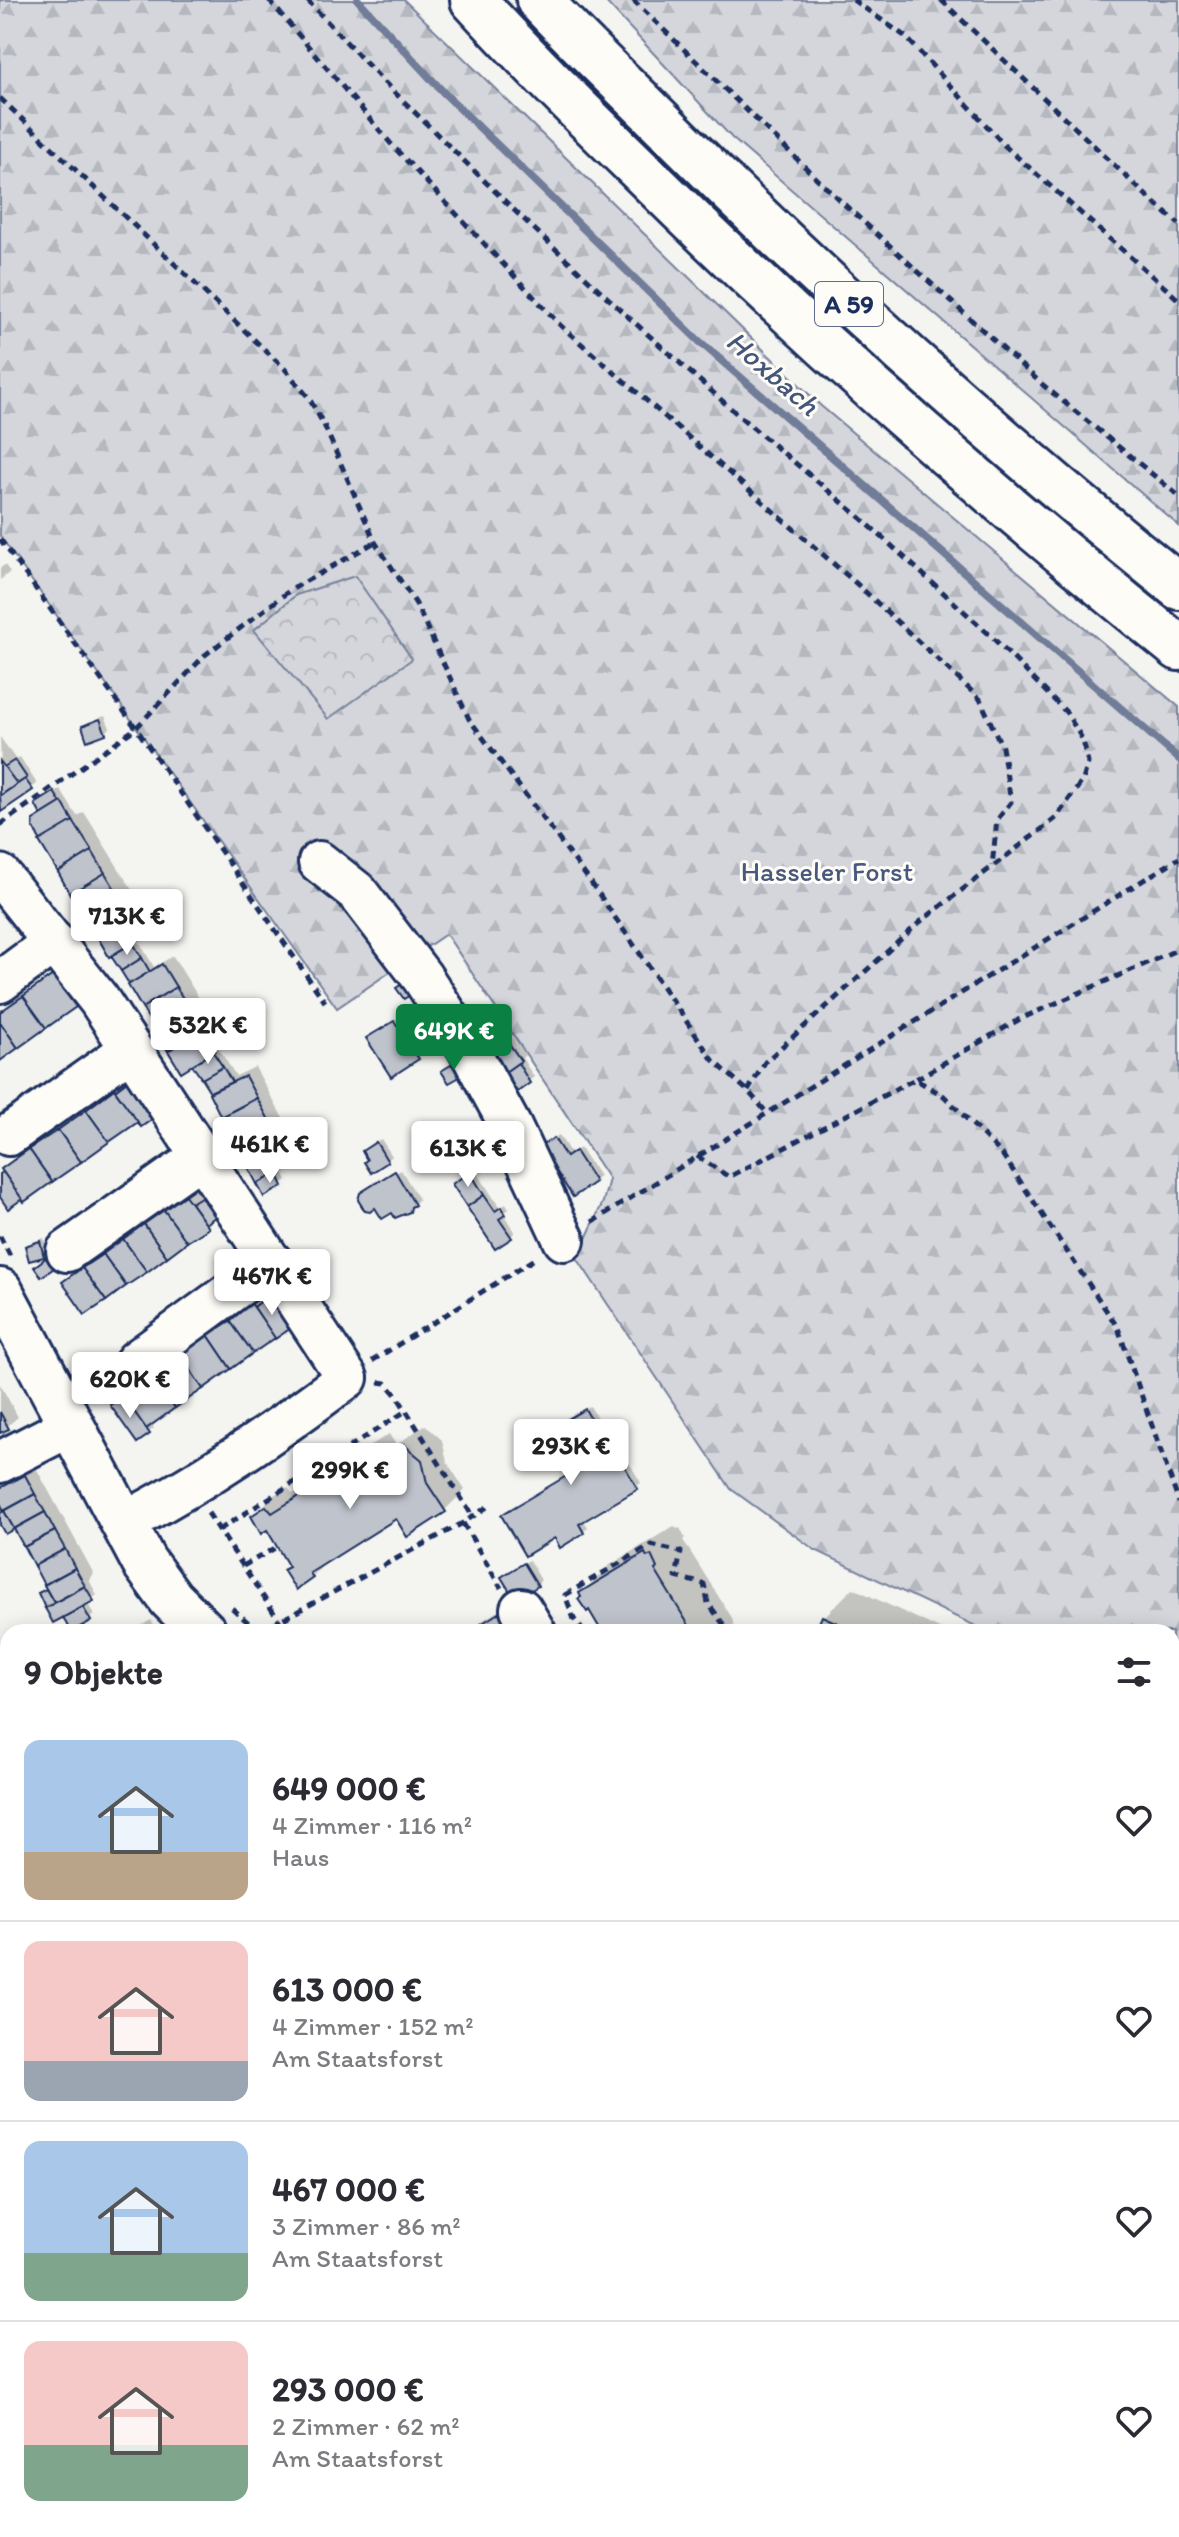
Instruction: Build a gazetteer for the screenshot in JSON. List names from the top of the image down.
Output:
{
  "streets": {
    "main road": ["A 59"]
  },
  "water": ["Hoxbach"],
  "parks": ["Hasseler Forst"],
  "page": {
    "price": [
      "713K €",
      "532K €",
      "649K €",
      "461K €",
      "613K €",
      "467K €",
      "620K €",
      "293K €",
      "299K €"
    ],
    "heading": "9 Objekte",
    "list": [
      {
        "name": "649 000 €",
        "note": "4 Zimmer · 116 m² · Haus"
      },
      {
        "name": "613 000 €",
        "note": "4 Zimmer · 152 m² · Am Staatsforst"
      },
      {
        "name": "467 000 €",
        "note": "3 Zimmer · 86 m² · Am Staatsforst"
      },
      {
        "name": "293 000 €",
        "note": "2 Zimmer · 62 m² · Am Staatsforst"
      }
    ]
  }
}
